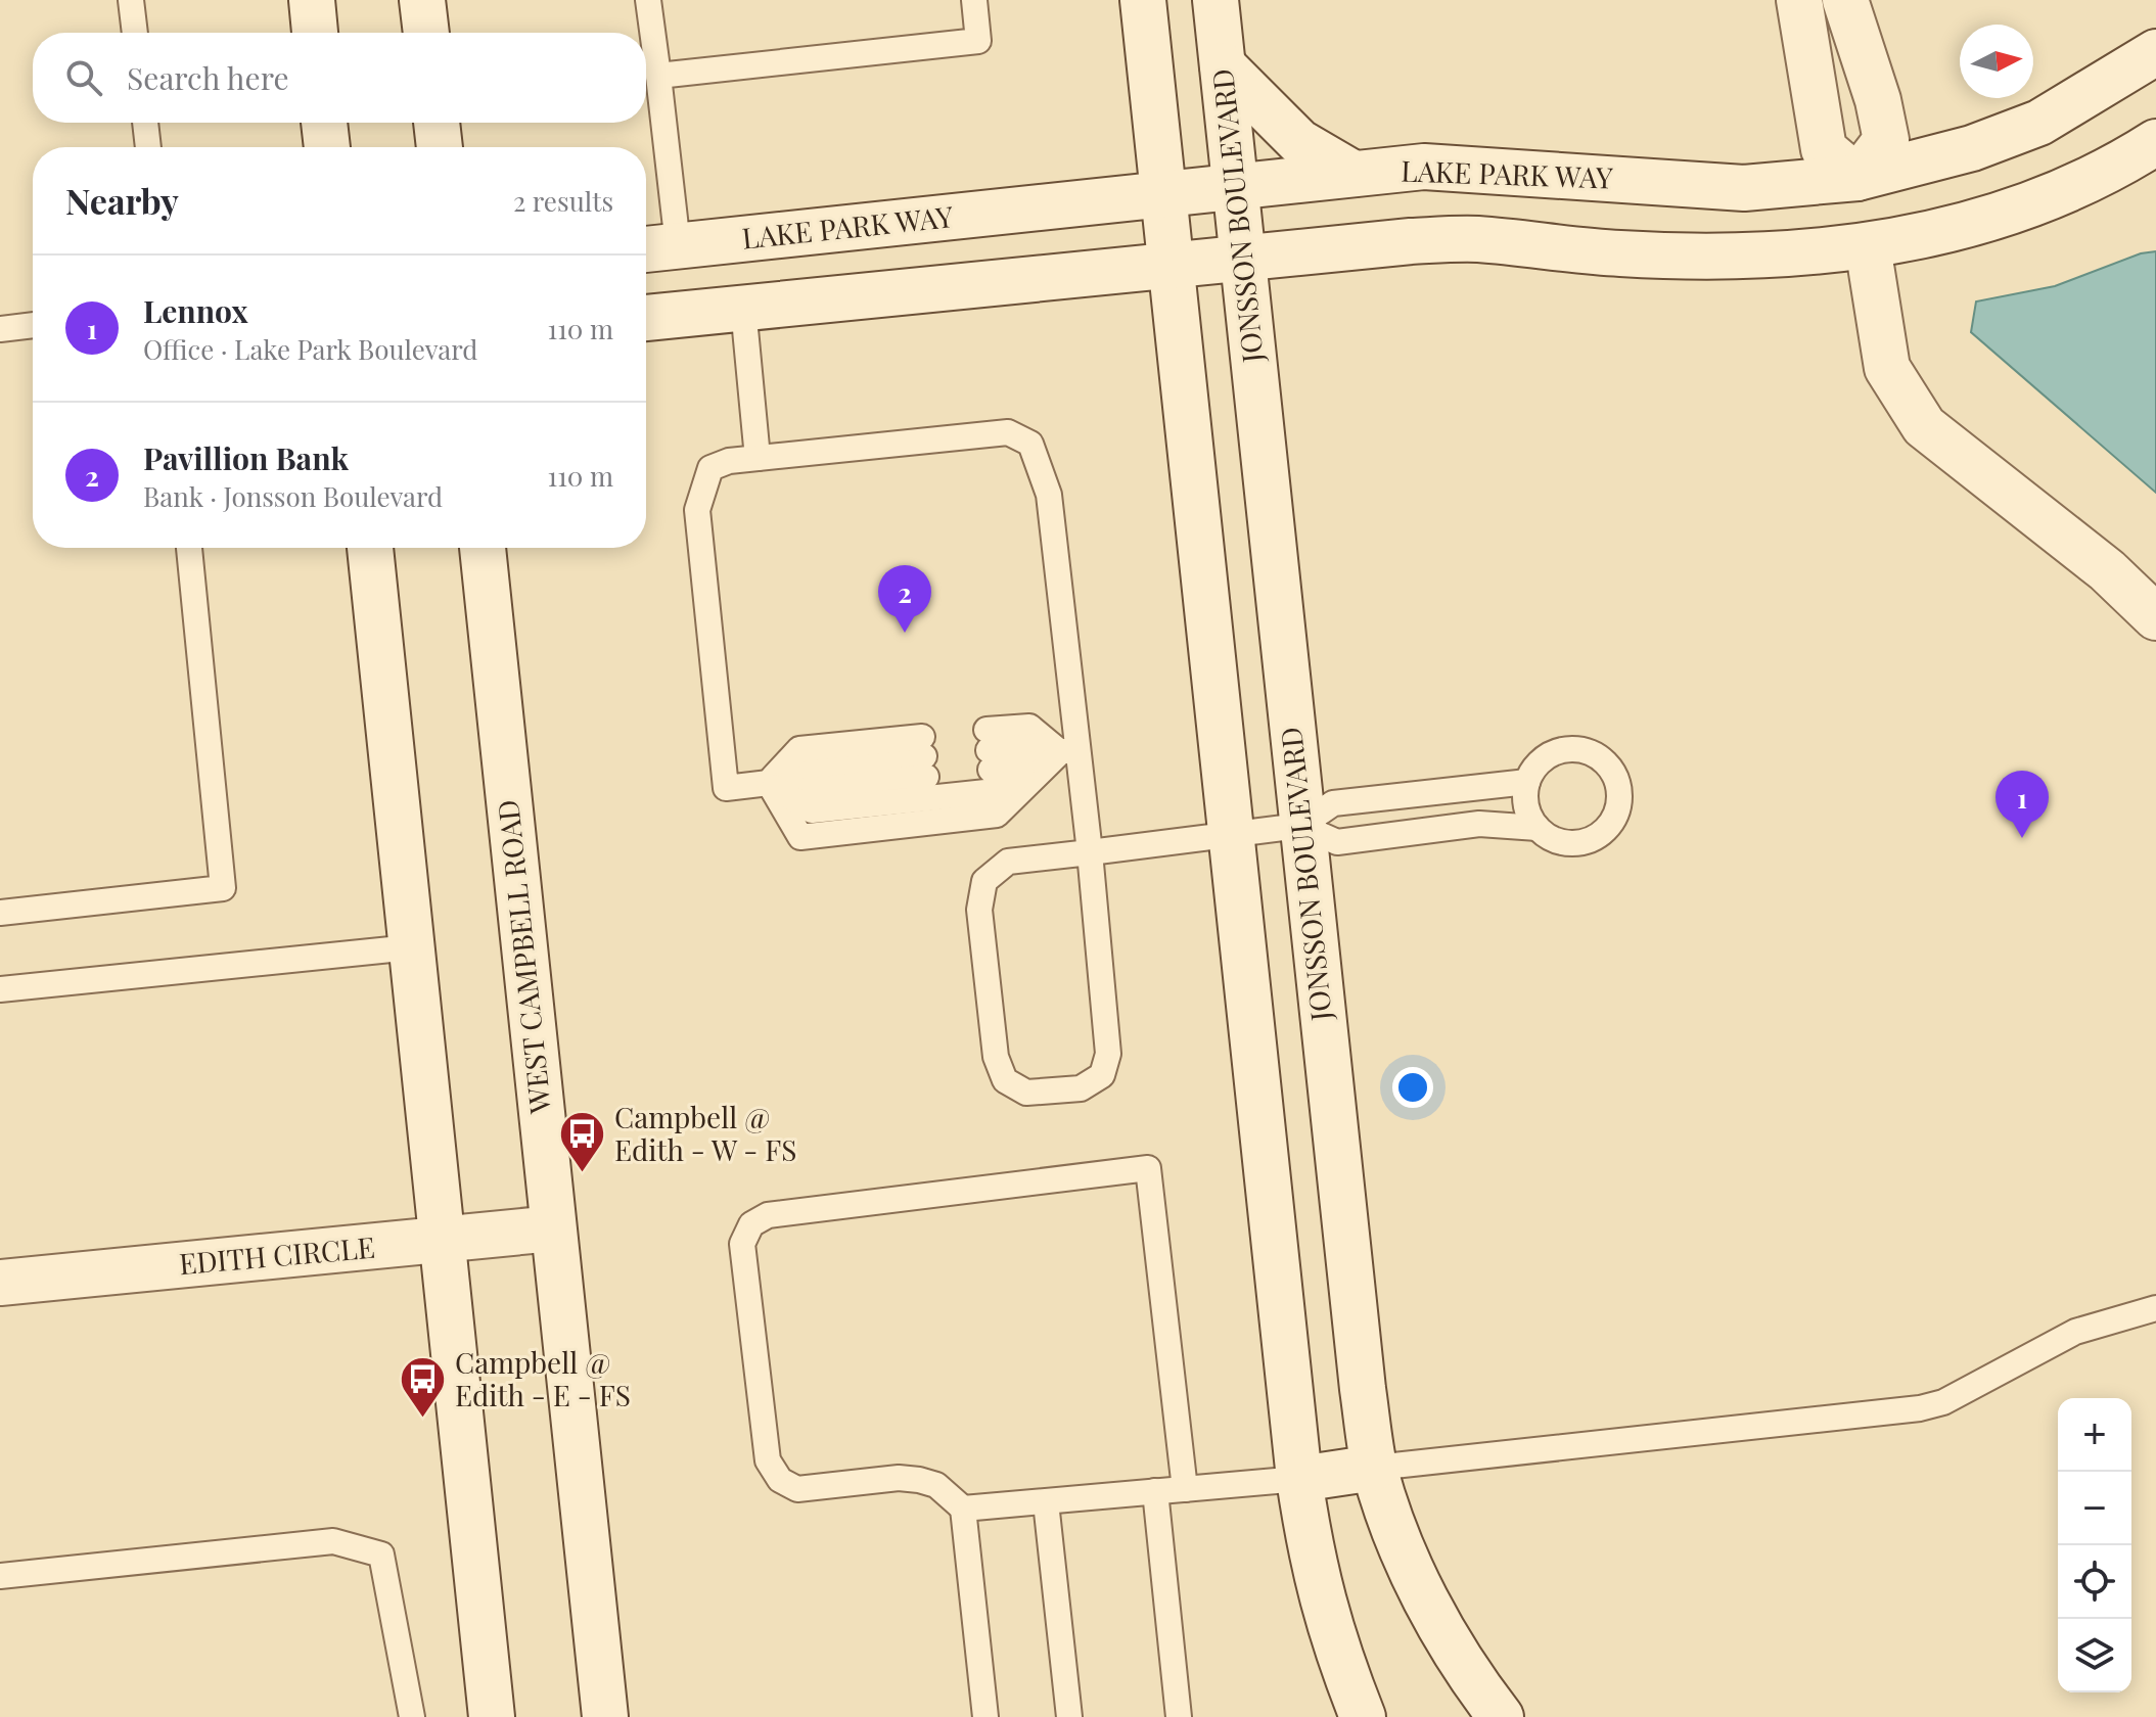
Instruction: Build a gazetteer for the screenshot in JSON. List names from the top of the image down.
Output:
{
  "streets": {
    "street": [
      "LAKE PARK WAY",
      "JONSSON BOULEVARD",
      "WEST CAMPBELL ROAD",
      "EDITH CIRCLE"
    ]
  },
  "crossings": [
    ["LAKE PARK WAY", "JONSSON BOULEVARD"],
    ["WEST CAMPBELL ROAD", "EDITH CIRCLE"]
  ],
  "places": {
    "bus stop": ["Campbell @ Edith - W - FS", "Campbell @ Edith - E - FS"]
  },
  "north": "right",
  "page": {
    "search": "Search here",
    "heading": ["Nearby", "2 results"],
    "list": [
      {
        "mark": "1",
        "name": "Lennox",
        "note": "Office · Lake Park Boulevard",
        "value": "110 m"
      },
      {
        "mark": "2",
        "name": "Pavillion Bank",
        "note": "Bank · Jonsson Boulevard",
        "value": "110 m"
      }
    ],
    "pins": ["2", "1"],
    "map_buttons": ["+", "−"]
  }
}
